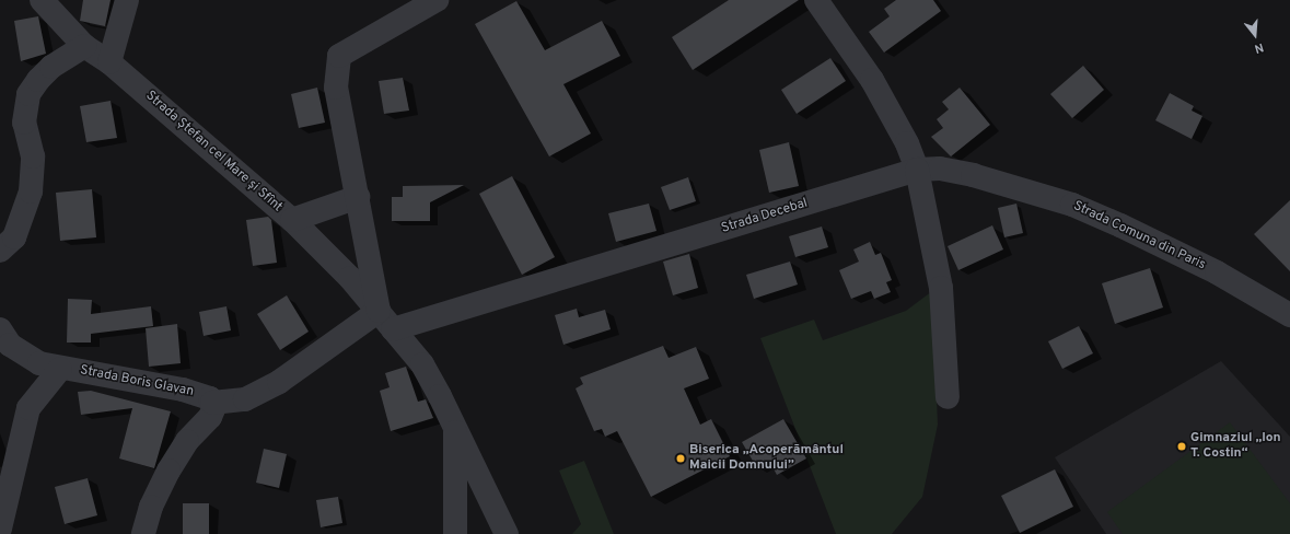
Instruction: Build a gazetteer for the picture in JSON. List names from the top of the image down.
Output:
{
  "streets": {
    "street": [
      "Strada Ștefan cel Mare și Sfînt",
      "Strada Decebal",
      "Strada Comuna din Paris",
      "Strada Boris Glavan"
    ]
  },
  "crossings": [
    ["Strada Ștefan cel Mare și Sfînt", "Strada Decebal"],
    ["Strada Decebal", "Strada Comuna din Paris"]
  ],
  "places": ["Gimnaziul „Ion T. Costin“", "Biserica „Acoperământul Maicii Domnului”"],
  "north": "bottom"
}
